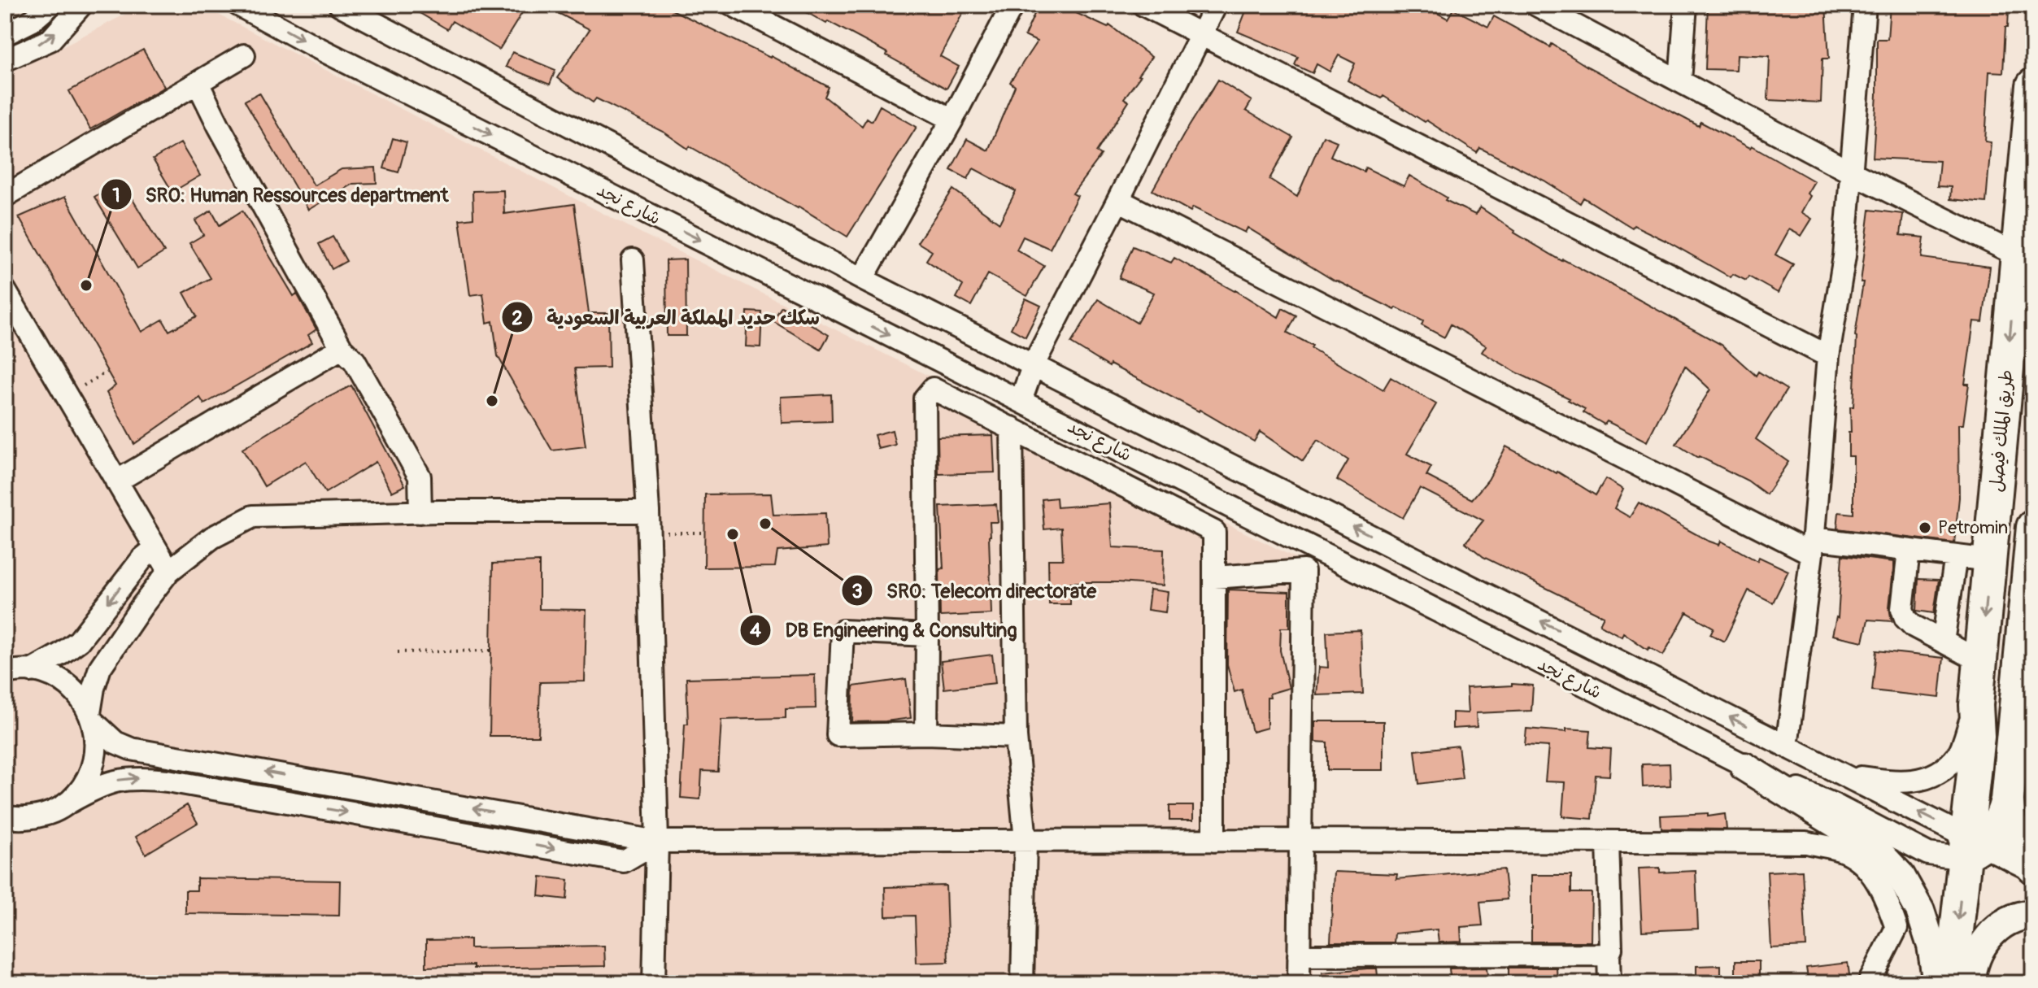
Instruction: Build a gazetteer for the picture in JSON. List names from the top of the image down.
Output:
{
  "streets": {
    "highway": ["طريق الملك فيصل"],
    "street": ["شارع نجد"]
  },
  "crossings": [
    ["شارع نجد", "طريق الملك فيصل"]
  ],
  "one_way": ["طريق الملك فيصل"],
  "places": [
    "SRO: Human Ressources department",
    "سكك حديد المملكة العربية السعودية",
    "SRO: Telecom directorate",
    "Petromin",
    "DB Engineering & Consulting"
  ]
}
